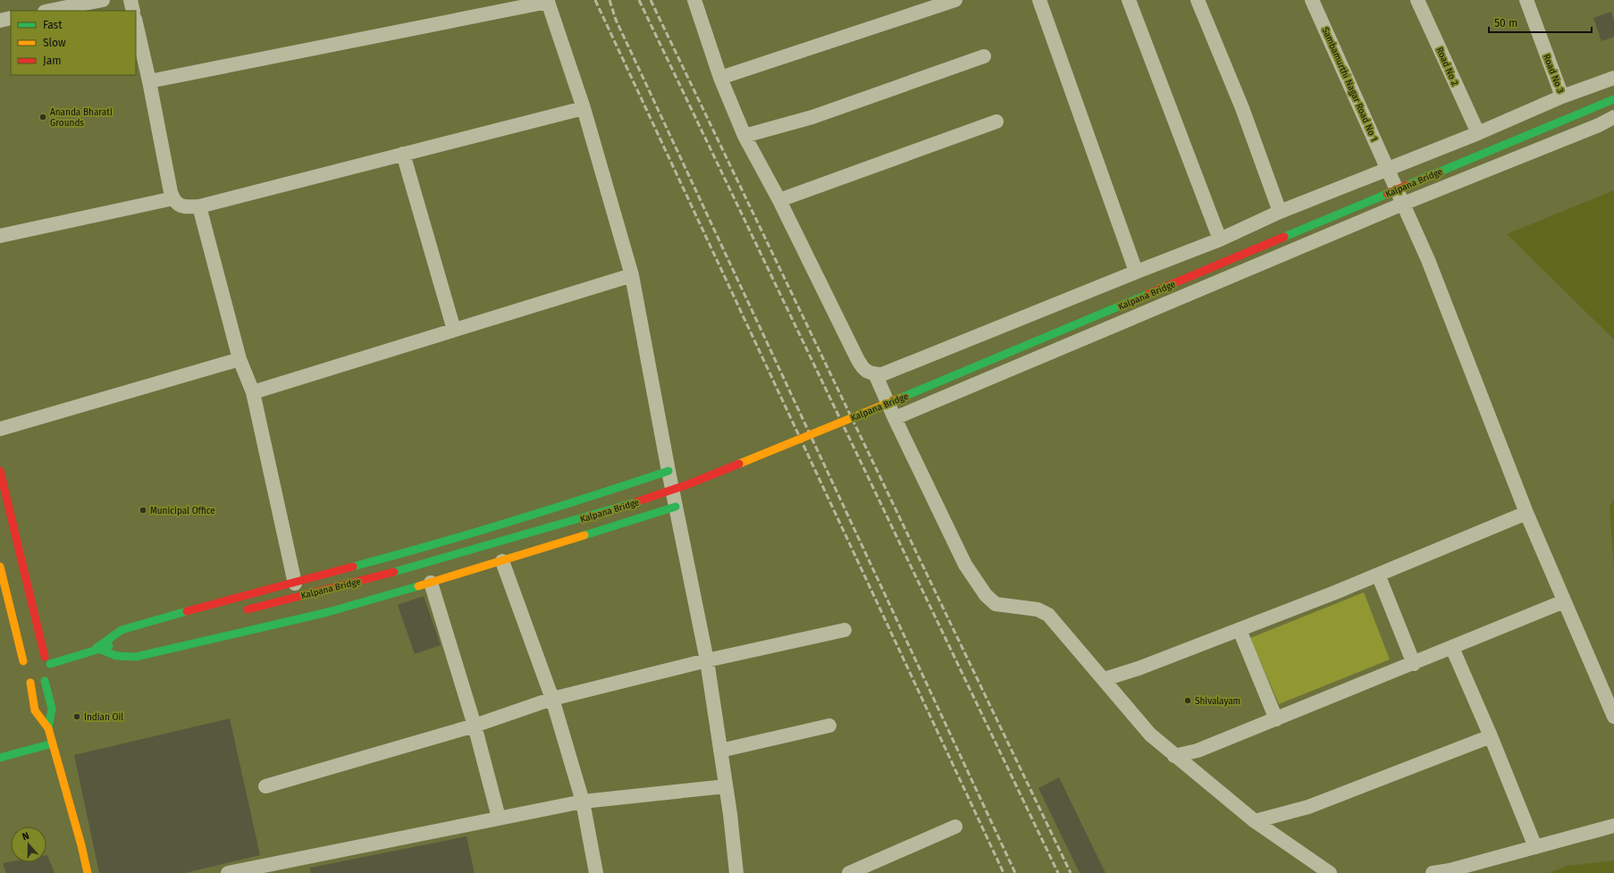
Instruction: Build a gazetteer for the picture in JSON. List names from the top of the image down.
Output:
{
  "streets": {
    "main road": ["Kalpana Bridge"],
    "street": ["Road No 2", "Road No 3", "Sambamurthi Nagar Road No 1"]
  },
  "places": [
    "Ananda Bharati Grounds",
    "Municipal Office",
    "Shivalayam",
    "Indian Oil"
  ],
  "legend": ["Fast", "Slow", "Jam"],
  "scale_bar": "50 m",
  "north": "top"
}
